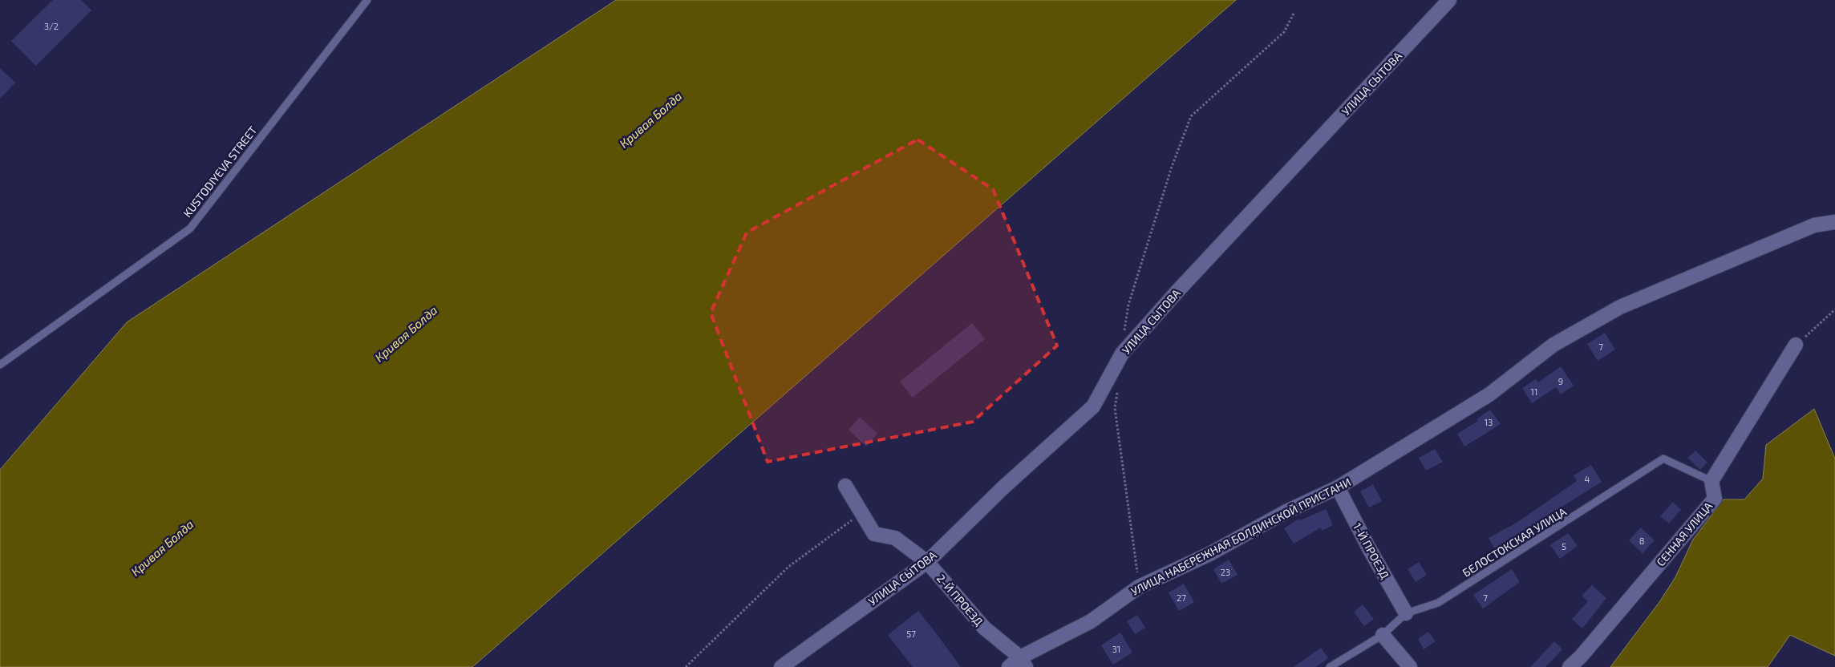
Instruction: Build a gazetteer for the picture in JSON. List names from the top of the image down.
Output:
{
  "streets": {
    "street": [
      "УЛИЦА СЫТОВА",
      "СЕННАЯ УЛИЦА",
      "УЛИЦА НАБЕРЕЖНАЯ БОЛДИНСКОЙ ПРИСТАНИ",
      "1-Й ПРОЕЗД",
      "2-Й ПРОЕЗД"
    ],
    "lane": ["KUSTODIYEVA STREET", "БЕЛОСТОКСКАЯ УЛИЦА"]
  },
  "crossings": [
    ["УЛИЦА СЫТОВА", "2-Й ПРОЕЗД"],
    ["СЕННАЯ УЛИЦА", "БЕЛОСТОКСКАЯ УЛИЦА"],
    ["УЛИЦА НАБЕРЕЖНАЯ БОЛДИНСКОЙ ПРИСТАНИ", "1-Й ПРОЕЗД"],
    ["УЛИЦА НАБЕРЕЖНАЯ БОЛДИНСКОЙ ПРИСТАНИ", "2-Й ПРОЕЗД"],
    ["БЕЛОСТОКСКАЯ УЛИЦА", "1-Й ПРОЕЗД"]
  ],
  "water": ["Кривая Болда"],
  "house_numbers": [
    "3/2",
    "7",
    "9",
    "11",
    "13",
    "4",
    "8",
    "5",
    "23",
    "27",
    "7",
    "57",
    "31"
  ]
}
